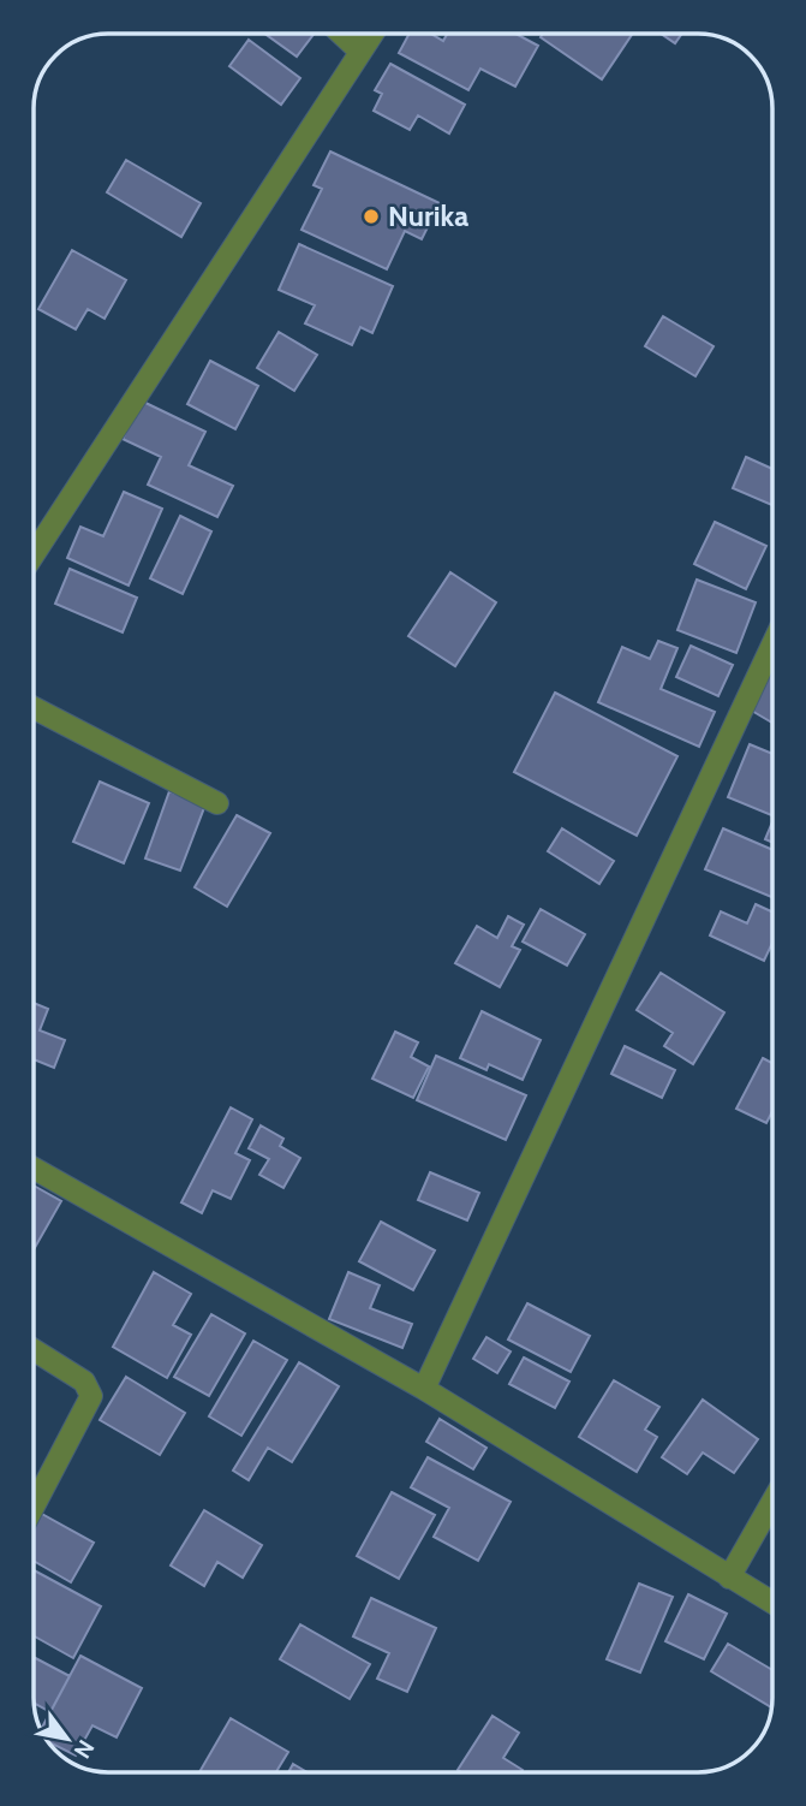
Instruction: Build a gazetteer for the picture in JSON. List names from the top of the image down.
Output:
{
  "places": ["Nurika"],
  "north": "bottom right"
}
